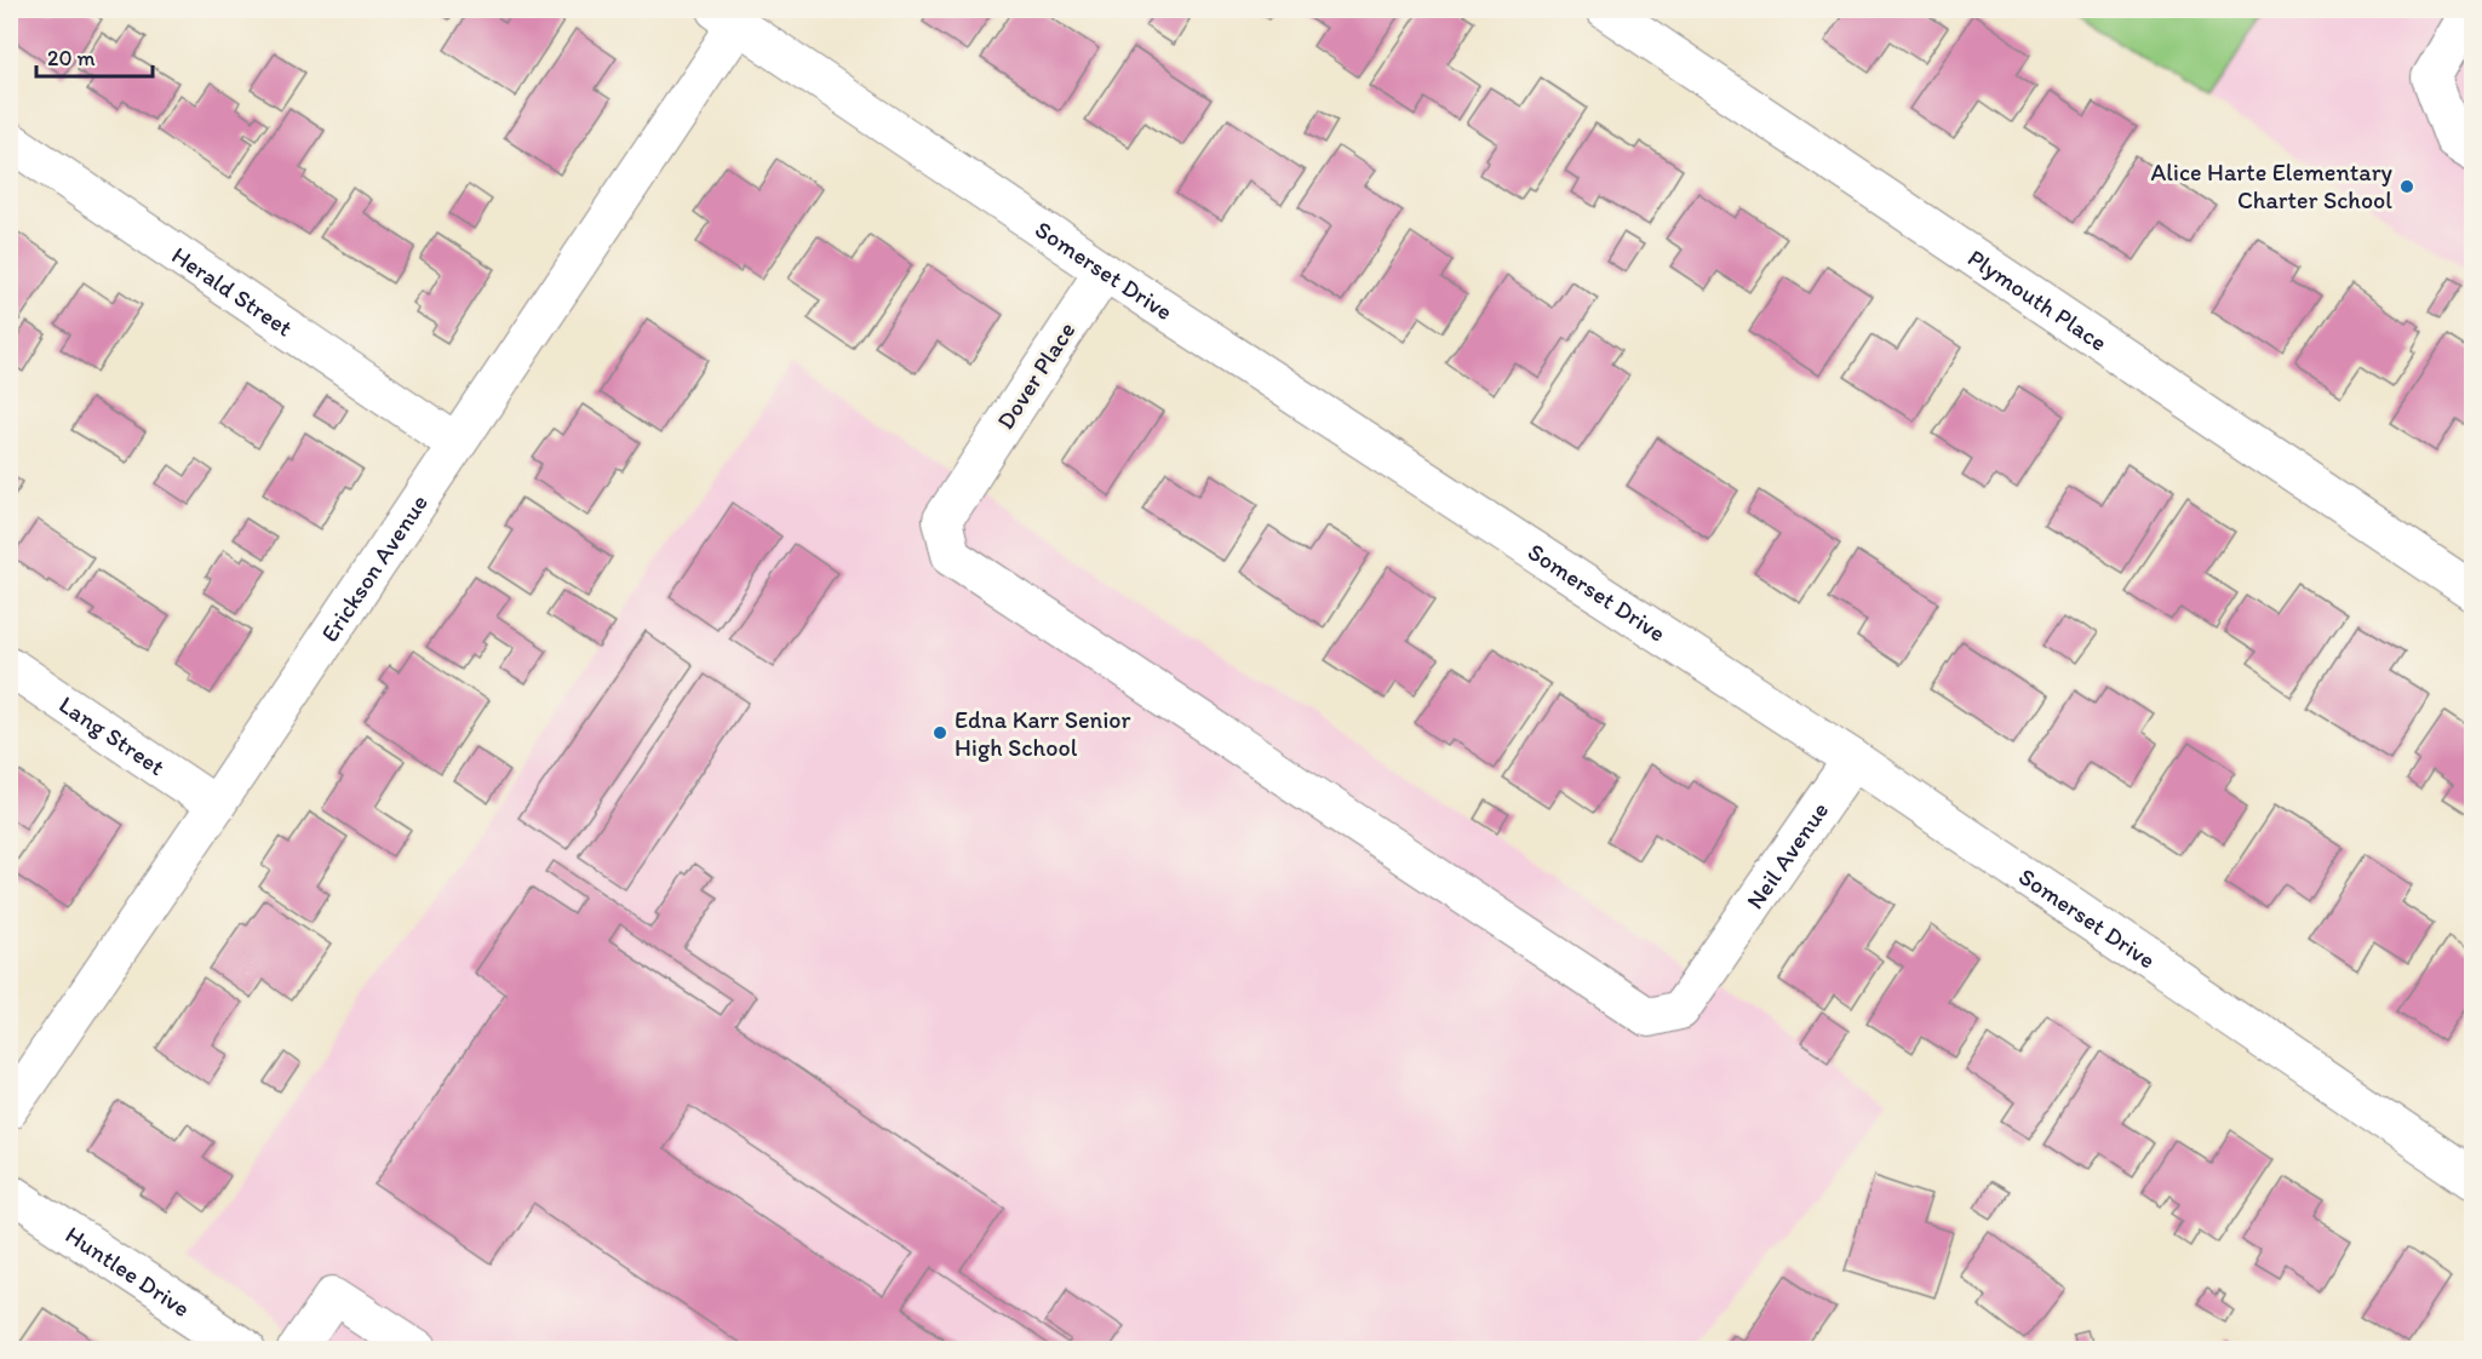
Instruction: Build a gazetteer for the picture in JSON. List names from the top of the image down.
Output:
{
  "streets": {
    "street": [
      "Somerset Drive",
      "Herald Street",
      "Plymouth Place",
      "Dover Place",
      "Erickson Avenue",
      "Lang Street",
      "Neil Avenue",
      "Huntlee Drive"
    ]
  },
  "crossings": [
    ["Somerset Drive", "Dover Place"],
    ["Somerset Drive", "Erickson Avenue"],
    ["Somerset Drive", "Neil Avenue"],
    ["Herald Street", "Erickson Avenue"],
    ["Dover Place", "Neil Avenue"],
    ["Erickson Avenue", "Lang Street"]
  ],
  "places": ["Alice Harte Elementary Charter School", "Edna Karr Senior High School"],
  "scale_bar": "20 m"
}
